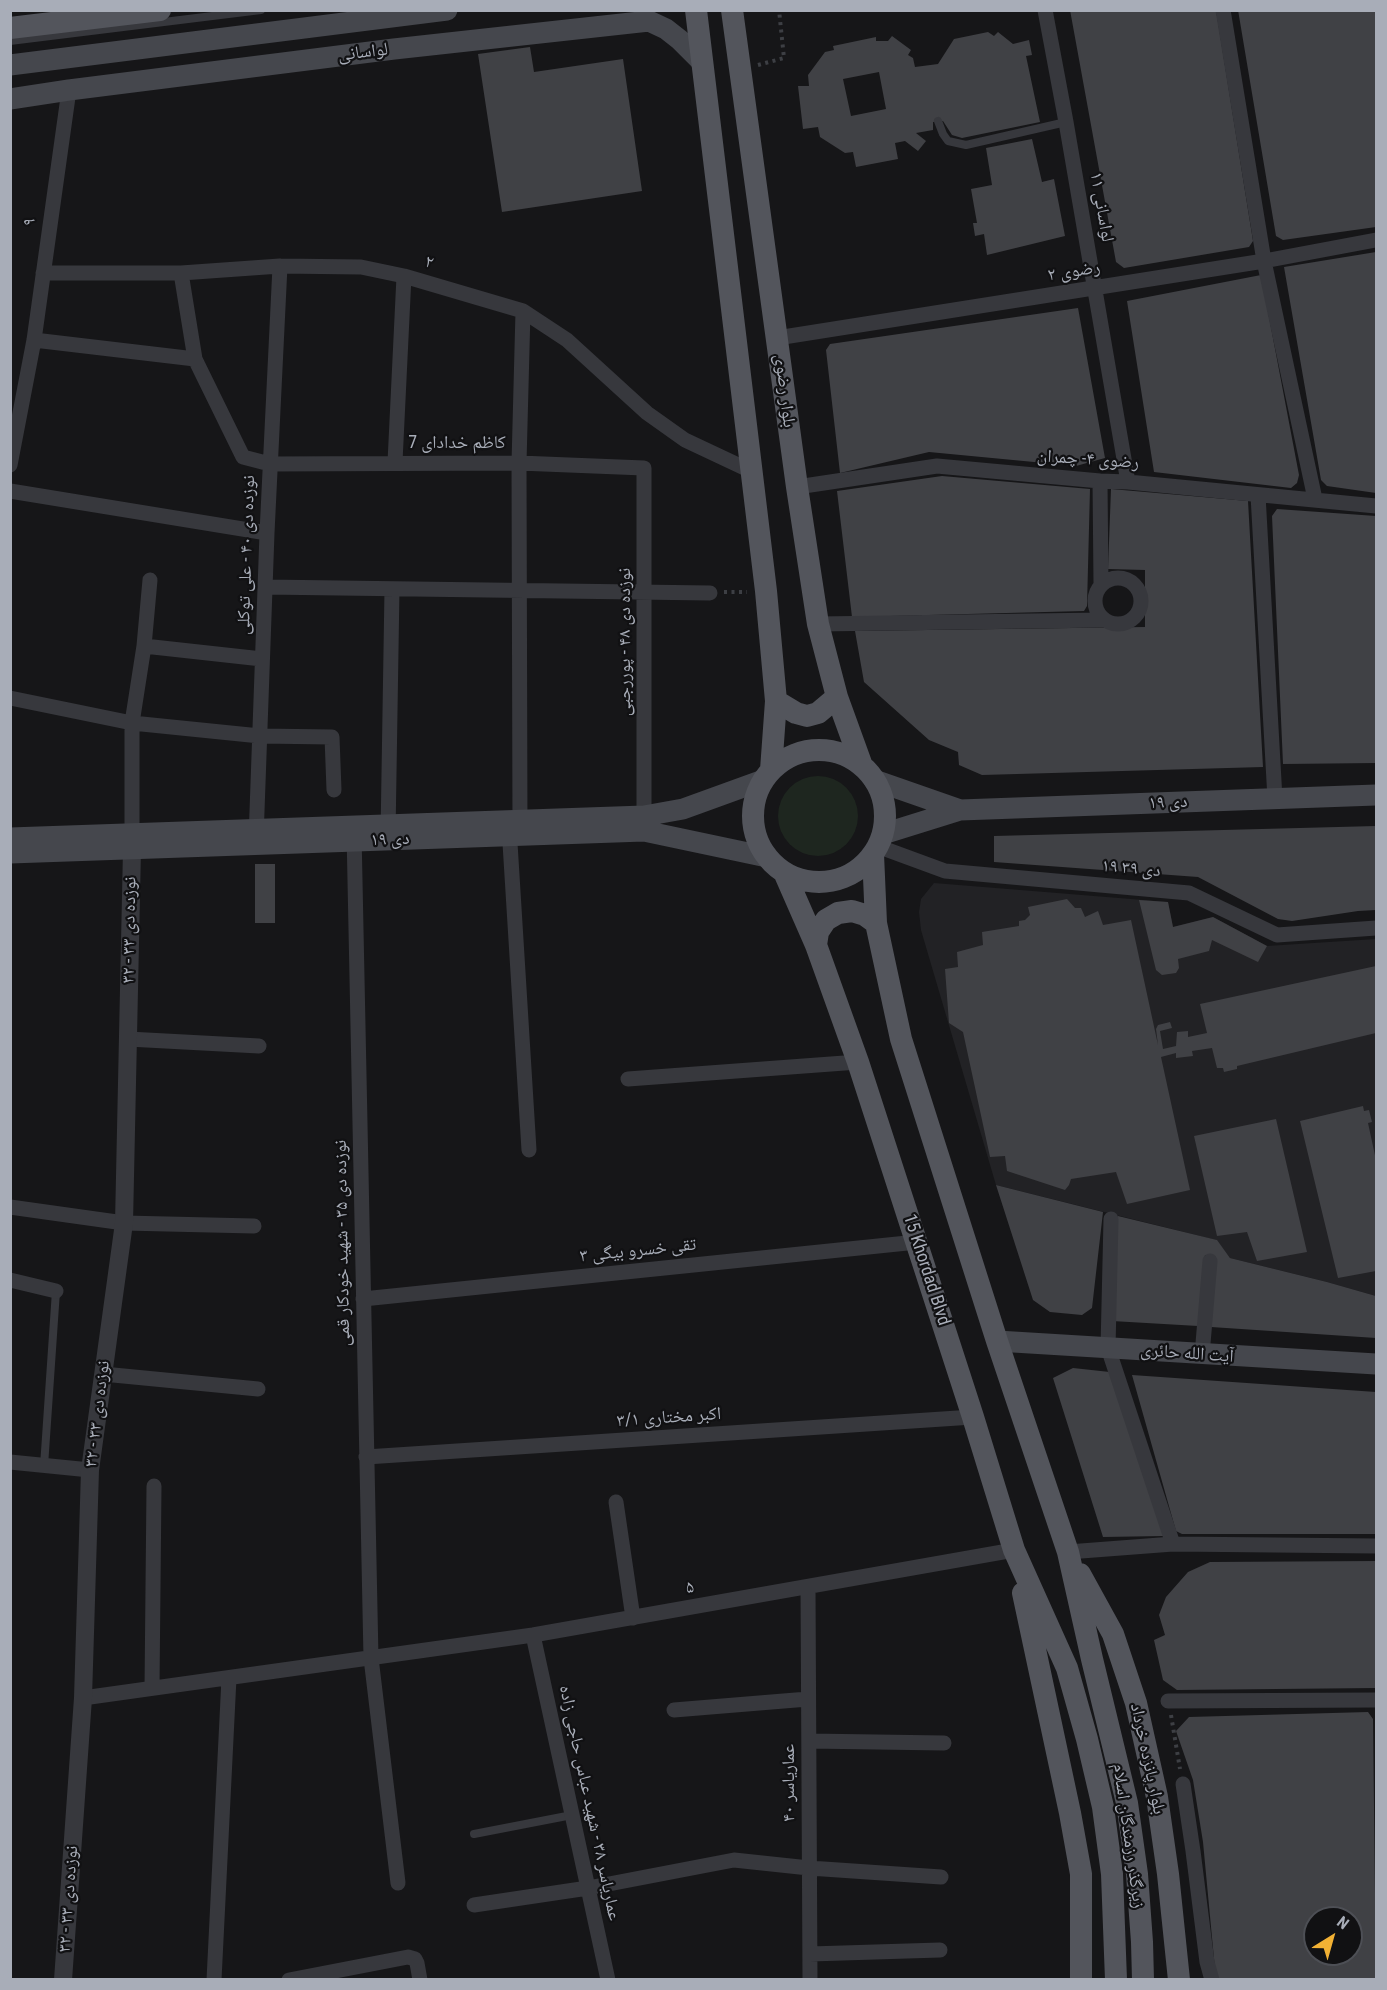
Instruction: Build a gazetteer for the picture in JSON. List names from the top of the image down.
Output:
{
  "streets": {
    "main road": [
      "لواسانی",
      "بلوار رضوی",
      "۱۹ دی",
      "15 Khordad Blvd",
      "آیت الله حائری",
      "بلوار پانزده خرداد",
      "زیرگذر رزمندگان اسلام"
    ],
    "street": [
      "لواسانی ۱۱",
      "۹",
      "۲",
      "رضوی ۲",
      "7 کاظم خدادای",
      "رضوی ۴- چمران",
      "نوزده دی ۴۰ - علی توکلی",
      "نوزده دی ۴۸ - پوررجبی",
      "۱۹ دی ۳۹",
      "۳۲ - نوزده دی ۳۳",
      "نوزده دی ۳۵ - شهید خودکار قمی",
      "۳ تقی خسرو بیگی",
      "۳/۱ اکبر مختاری",
      "۵",
      "عماریاسر ۴۰",
      "عماریاسر ۳۸ - شهید عباس حاجی زاده"
    ]
  },
  "crossings": [
    ["لواسانی", "۹"],
    ["لواسانی ۱۱", "رضوی ۲"],
    ["لواسانی ۱۱", "رضوی ۴- چمران"],
    ["۹", "۲"],
    ["۲", "7 کاظم خدادای"],
    ["۲", "نوزده دی ۴۰ - علی توکلی"],
    ["رضوی ۲", "بلوار رضوی"],
    ["بلوار رضوی", "رضوی ۴- چمران"],
    ["بلوار رضوی", "۱۹ دی"],
    ["بلوار رضوی", "۱۹ دی ۳۹"],
    ["بلوار رضوی", "15 Khordad Blvd"],
    ["7 کاظم خدادای", "نوزده دی ۴۰ - علی توکلی"],
    ["7 کاظم خدادای", "نوزده دی ۴۸ - پوررجبی"],
    ["نوزده دی ۴۰ - علی توکلی", "۱۹ دی"],
    ["نوزده دی ۴۸ - پوررجبی", "۱۹ دی"],
    ["۱۹ دی", "۱۹ دی ۳۹"],
    ["۱۹ دی", "۳۲ - نوزده دی ۳۳"],
    ["۱۹ دی", "نوزده دی ۳۵ - شهید خودکار قمی"],
    ["۱۹ دی", "15 Khordad Blvd"],
    ["۱۹ دی ۳۹", "15 Khordad Blvd"],
    ["۳۲ - نوزده دی ۳۳", "۵"],
    ["نوزده دی ۳۵ - شهید خودکار قمی", "۳ تقی خسرو بیگی"],
    ["نوزده دی ۳۵ - شهید خودکار قمی", "۳/۱ اکبر مختاری"],
    ["نوزده دی ۳۵ - شهید خودکار قمی", "۵"],
    ["۳ تقی خسرو بیگی", "15 Khordad Blvd"],
    ["15 Khordad Blvd", "۳/۱ اکبر مختاری"],
    ["15 Khordad Blvd", "۵"],
    ["15 Khordad Blvd", "زیرگذر رزمندگان اسلام"],
    ["۵", "عماریاسر ۴۰"],
    ["۵", "عماریاسر ۳۸ - شهید عباس حاجی زاده"],
    ["بلوار پانزده خرداد", "زیرگذر رزمندگان اسلام"]
  ],
  "north": "top right"
}
